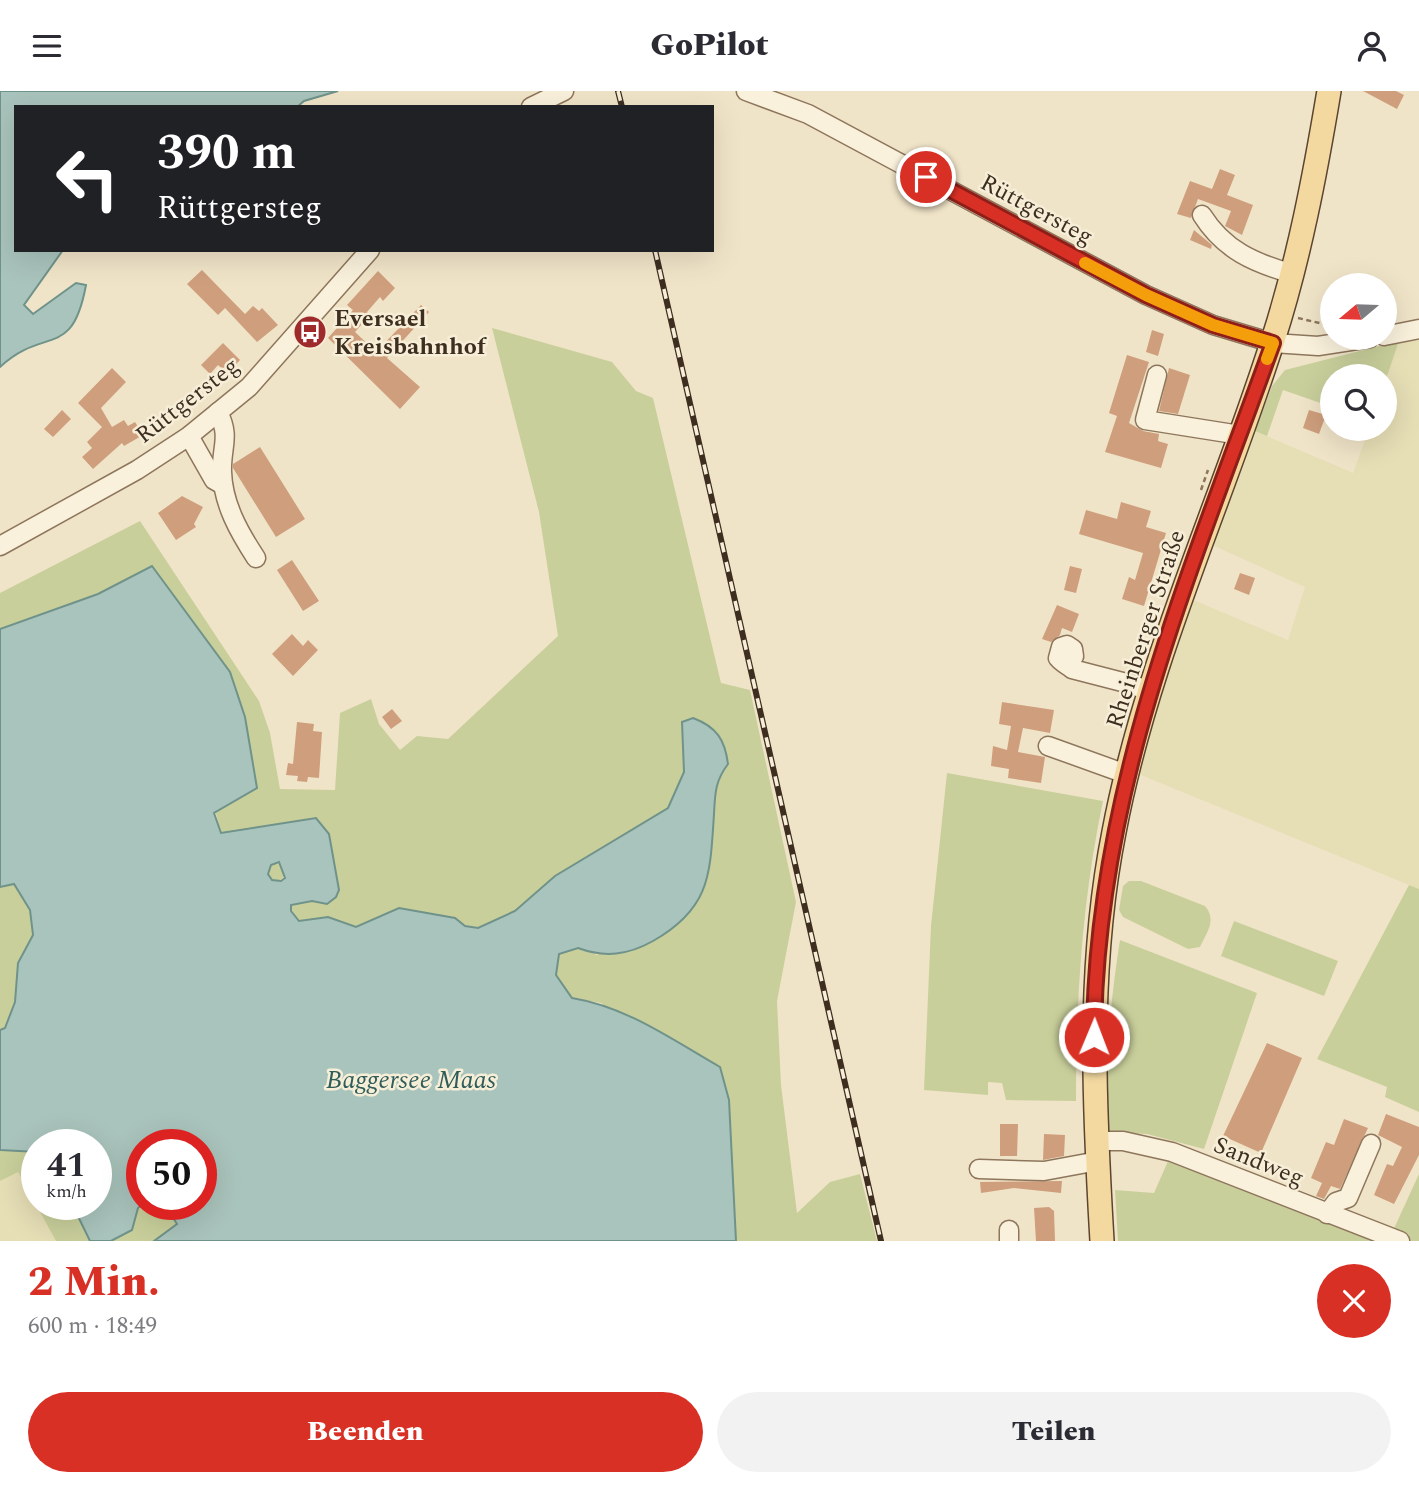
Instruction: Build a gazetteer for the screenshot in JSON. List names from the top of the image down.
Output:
{
  "streets": {
    "main road": ["Rheinberger Straße"],
    "street": ["Rüttgersteg", "Sandweg"]
  },
  "crossings": [
    ["Rüttgersteg", "Rheinberger Straße"],
    ["Rheinberger Straße", "Sandweg"]
  ],
  "water": ["Baggersee Maas"],
  "places": {
    "bus stop": ["Eversael Kreisbahnhof"]
  },
  "north": "left",
  "page": {
    "header": "GoPilot",
    "turn": ["390 m", "Rüttgersteg"],
    "speed": "41 km/h",
    "limit": "50",
    "heading": ["2 Min.", "600 m · 18:49"],
    "buttons": ["Beenden", "Teilen"]
  }
}
